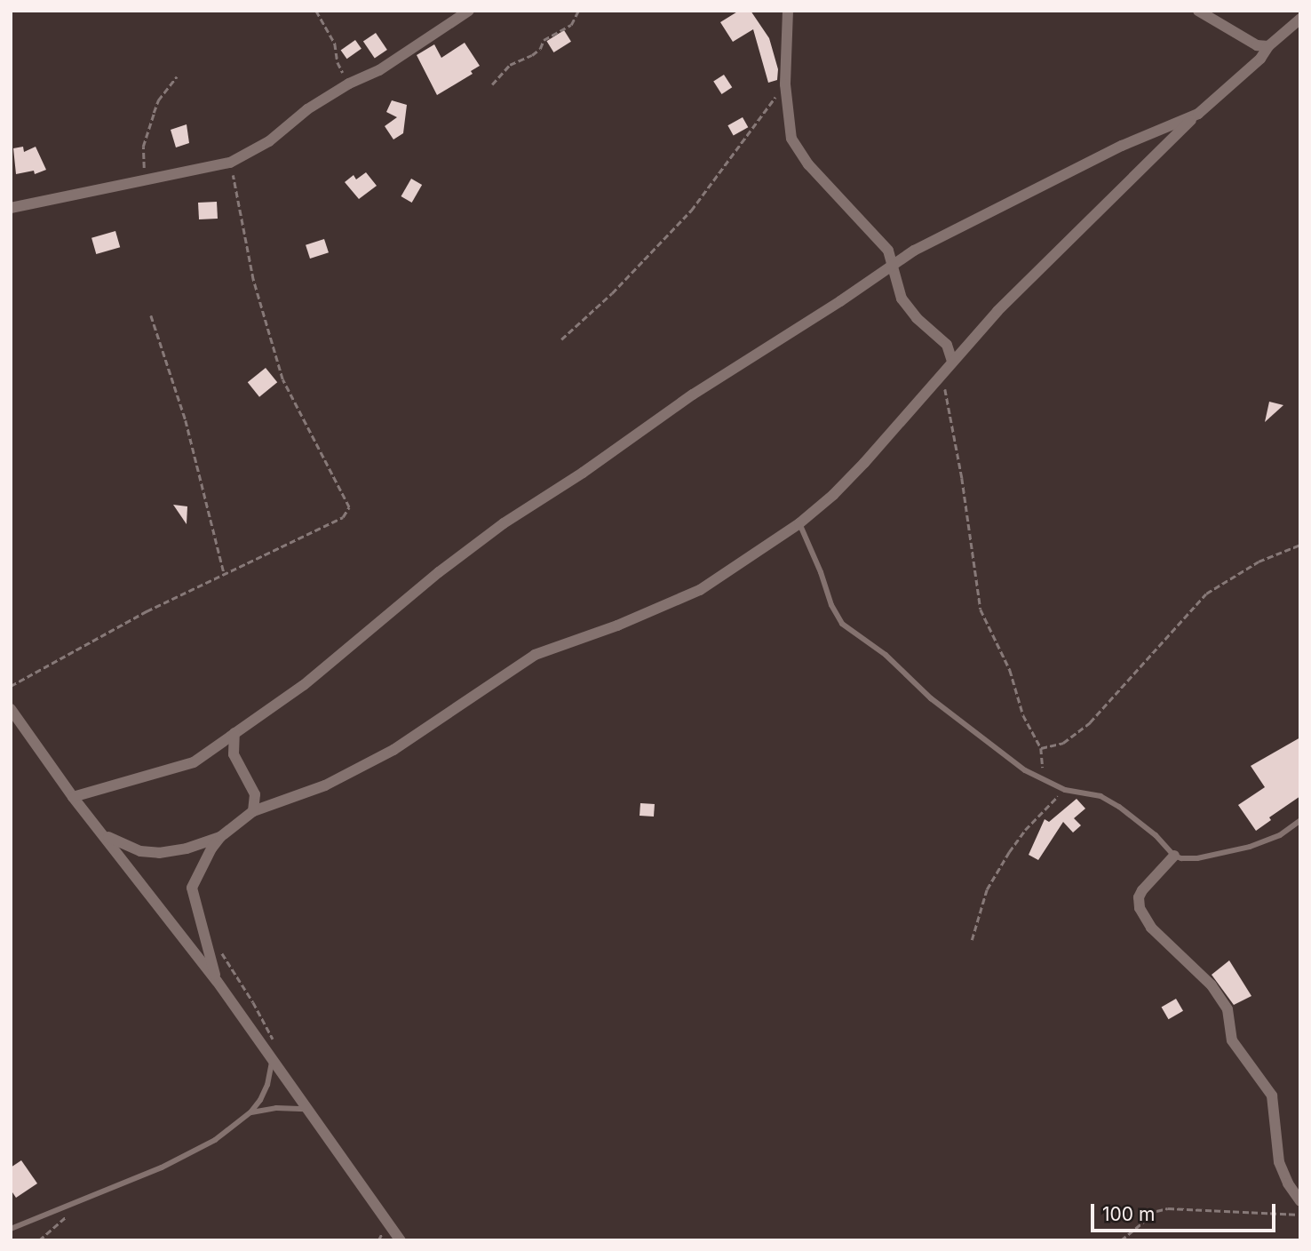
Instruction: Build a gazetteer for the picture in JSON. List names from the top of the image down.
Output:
{
  "scale_bar": "100 m"
}
